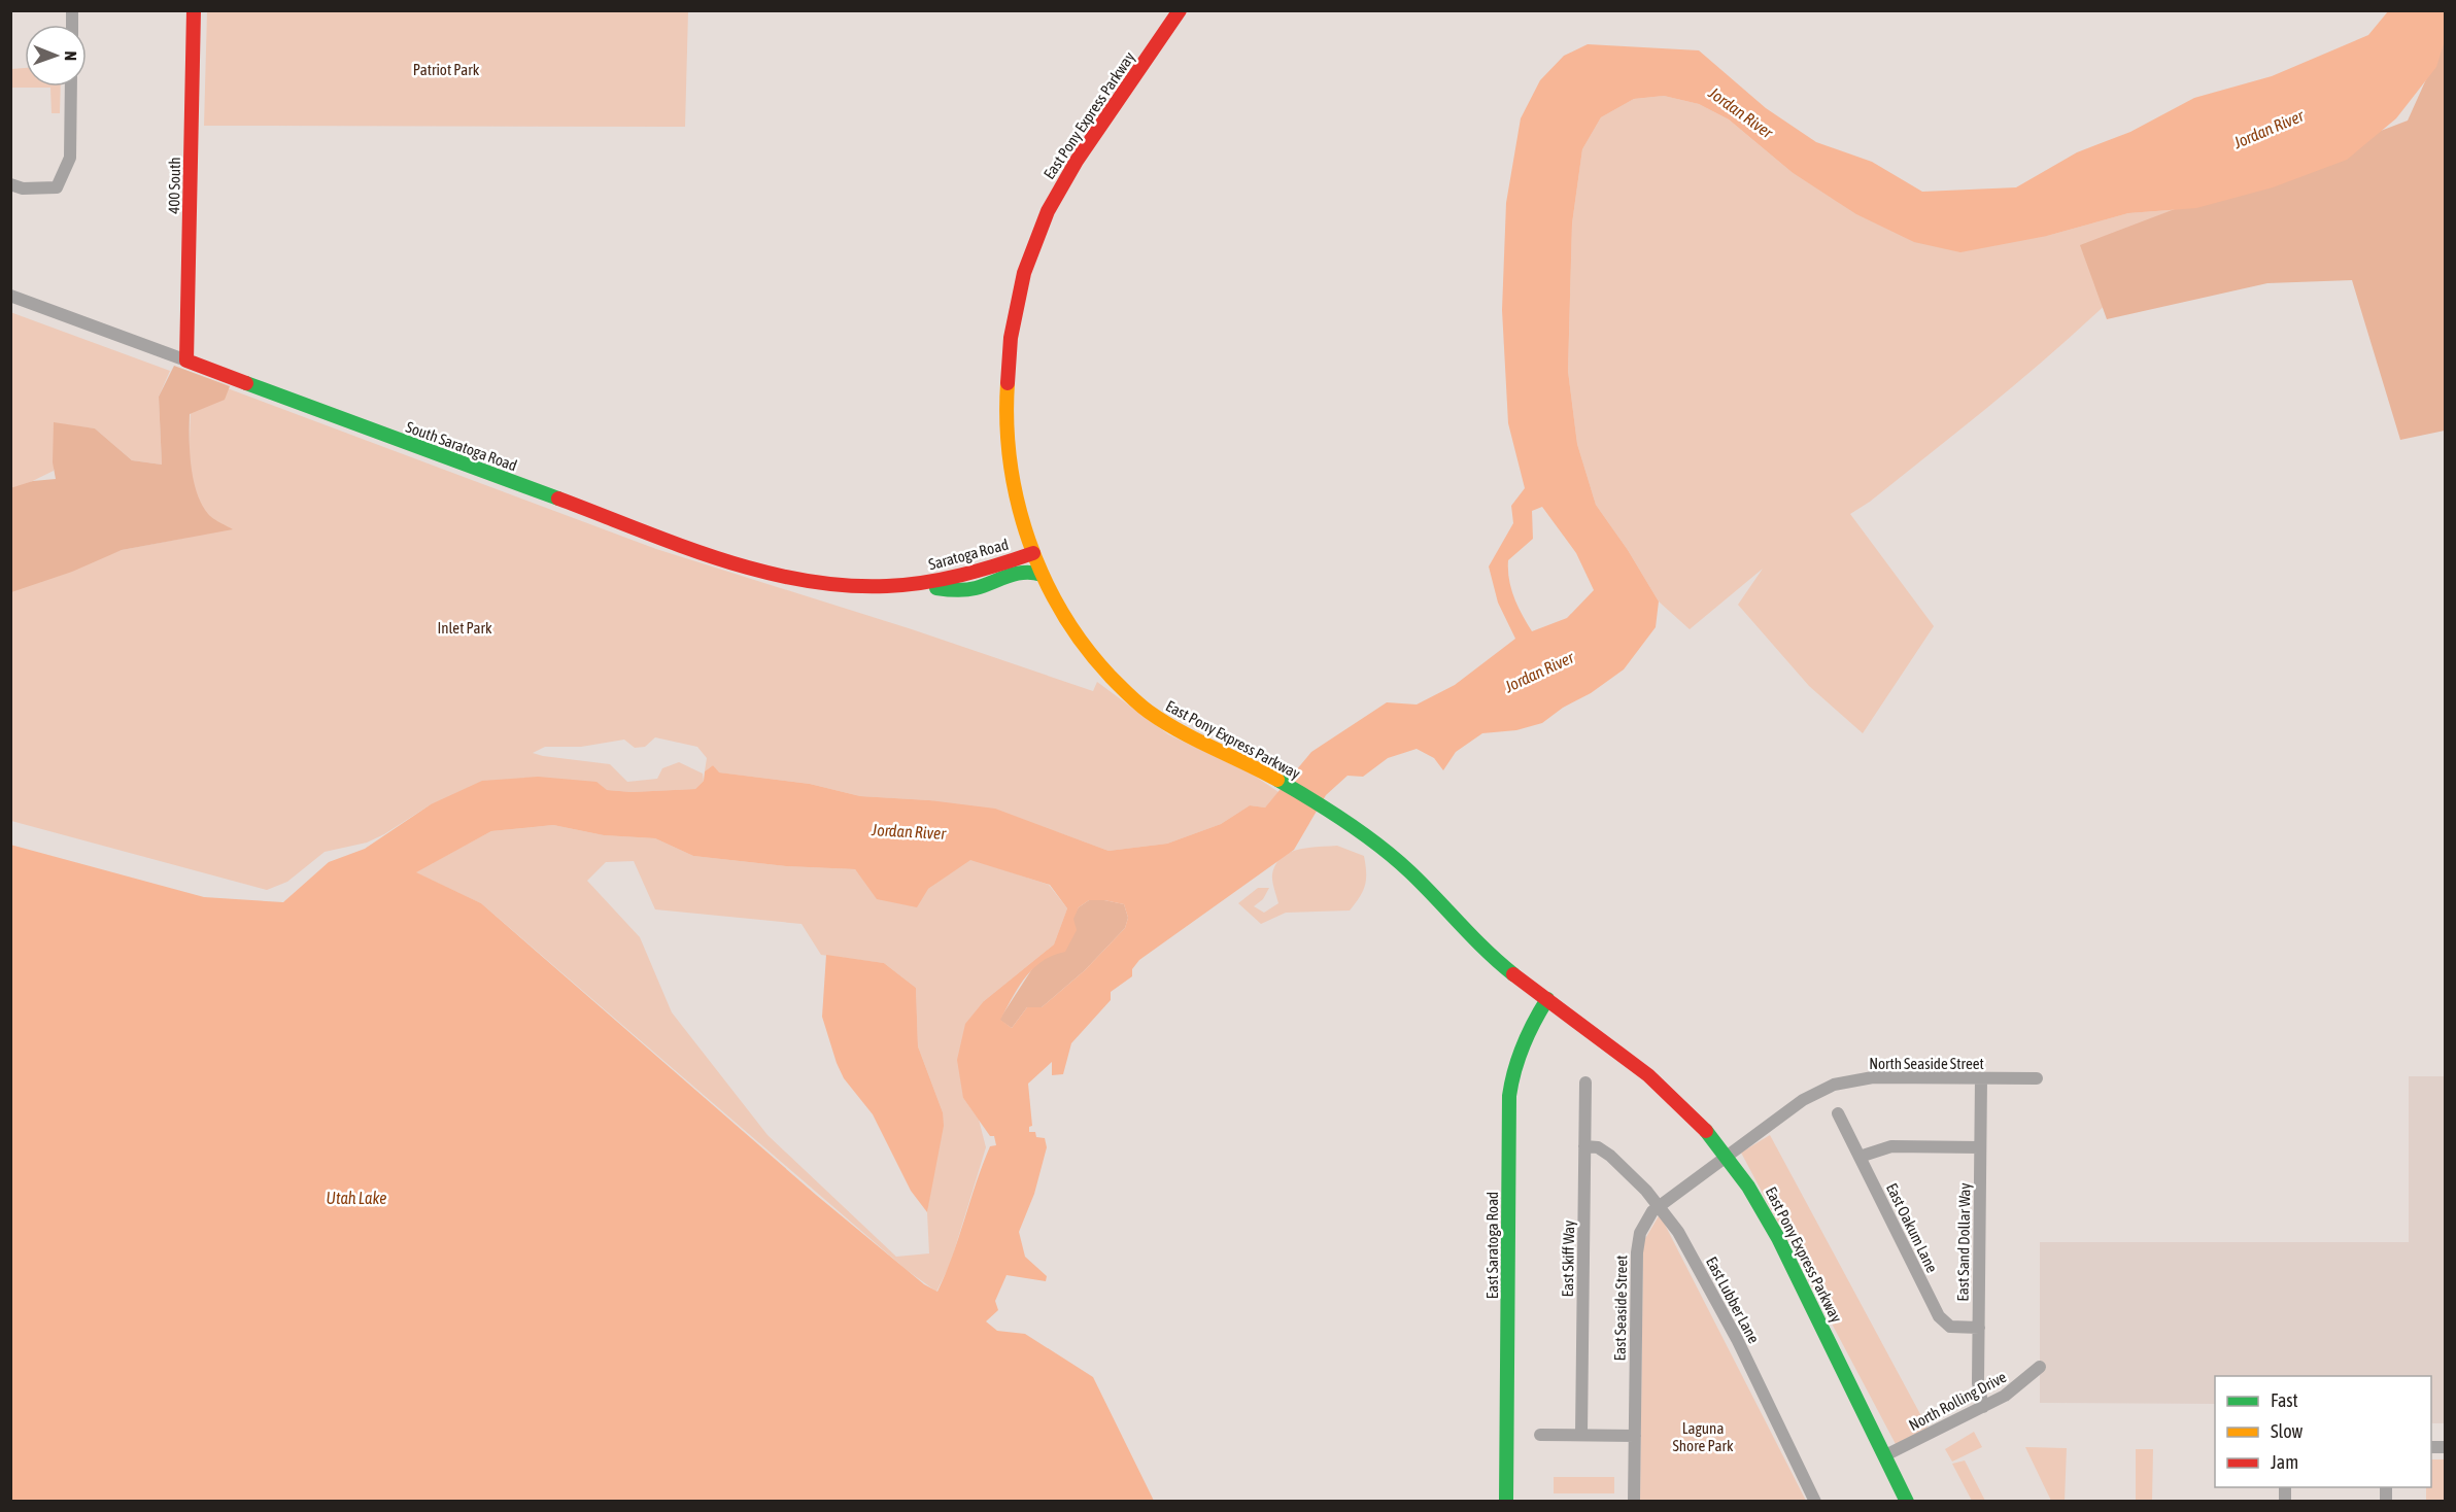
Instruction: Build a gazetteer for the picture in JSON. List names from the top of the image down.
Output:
{
  "streets": {
    "main road": [
      "East Pony Express Parkway",
      "400 South",
      "South Saratoga Road",
      "Saratoga Road",
      "East Saratoga Road"
    ],
    "street": [
      "North Seaside Street",
      "East Oakum Lane",
      "East Sand Dollar Way",
      "East Skiff Way",
      "East Lubber Lane",
      "East Seaside Street",
      "North Rolling Drive"
    ]
  },
  "crossings": [
    ["East Pony Express Parkway", "Saratoga Road"],
    ["East Pony Express Parkway", "North Seaside Street"],
    ["East Pony Express Parkway", "East Saratoga Road"],
    ["East Pony Express Parkway", "East Seaside Street"],
    ["East Pony Express Parkway", "North Rolling Drive"],
    ["400 South", "South Saratoga Road"],
    ["South Saratoga Road", "Saratoga Road"],
    ["North Seaside Street", "East Sand Dollar Way"],
    ["North Seaside Street", "East Seaside Street"],
    ["East Oakum Lane", "East Sand Dollar Way"],
    ["East Sand Dollar Way", "North Rolling Drive"],
    ["East Skiff Way", "East Lubber Lane"],
    ["East Lubber Lane", "East Seaside Street"]
  ],
  "water": ["Jordan River", "Utah Lake"],
  "parks": ["Patriot Park", "Inlet Park", "Laguna Shore Park"],
  "legend": ["Fast", "Slow", "Jam"],
  "north": "right"
}
